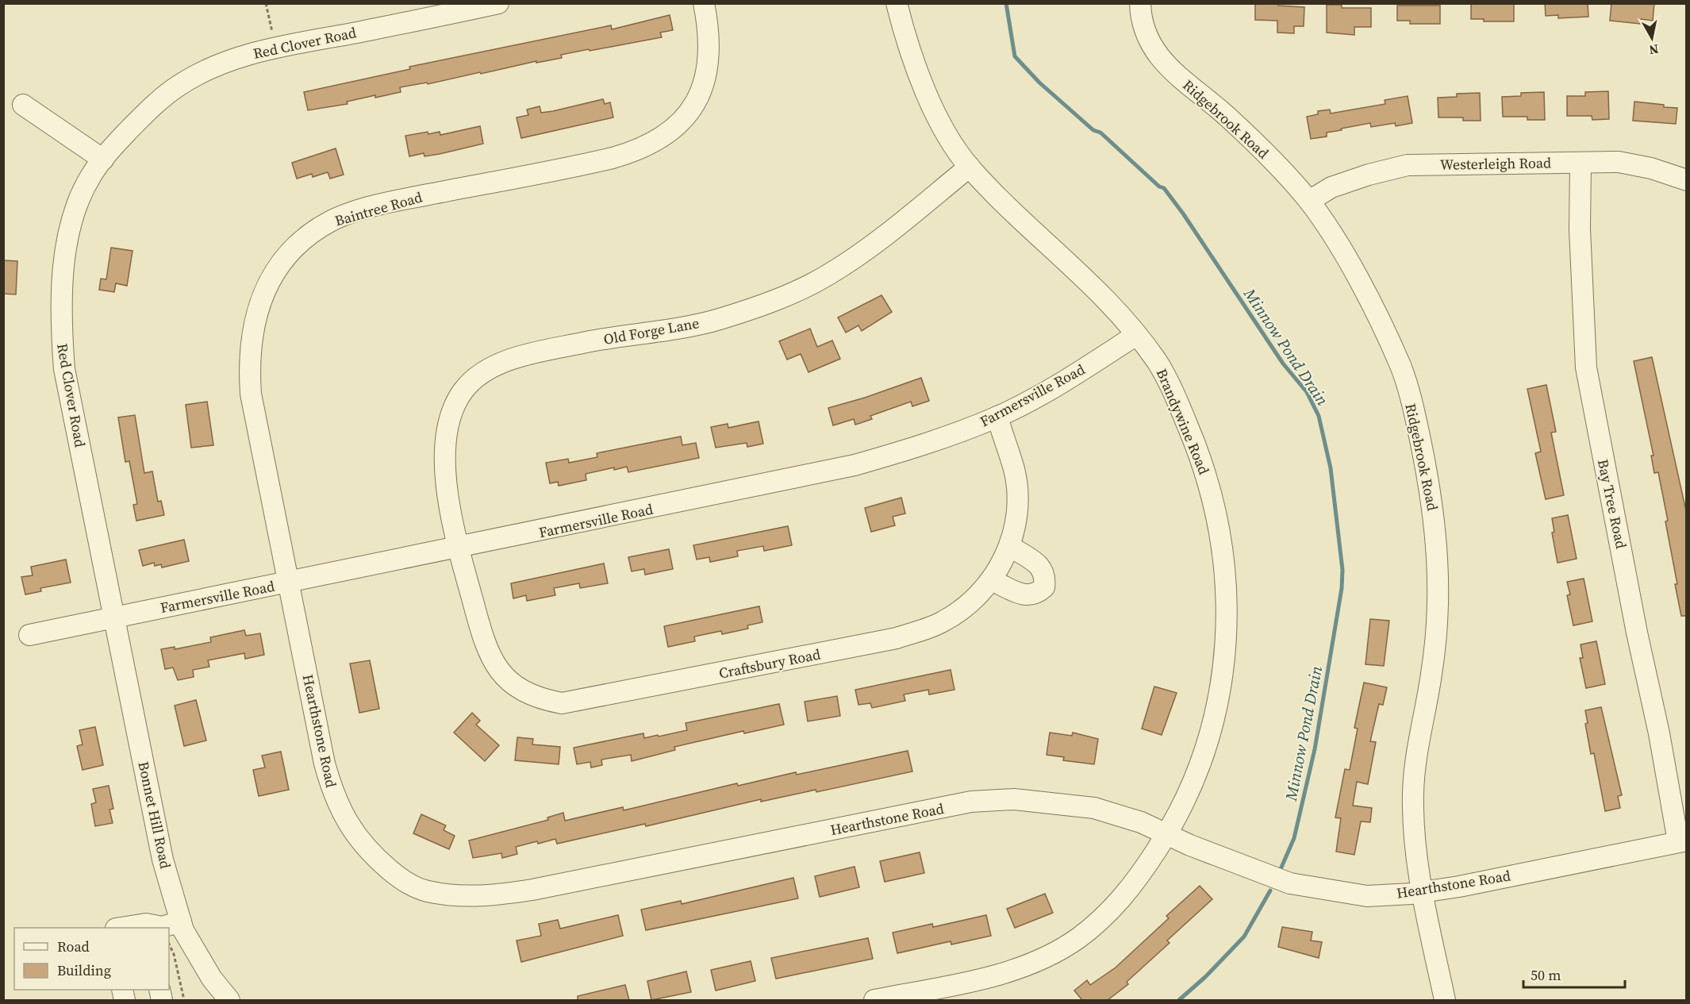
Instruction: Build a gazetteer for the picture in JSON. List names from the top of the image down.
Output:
{
  "streets": {
    "street": [
      "Red Clover Road",
      "Ridgebrook Road",
      "Westerleigh Road",
      "Baintree Road",
      "Old Forge Lane",
      "Farmersville Road",
      "Brandywine Road",
      "Bay Tree Road",
      "Craftsbury Road",
      "Hearthstone Road",
      "Bonnet Hill Road"
    ]
  },
  "crossings": [
    ["Red Clover Road", "Farmersville Road"],
    ["Red Clover Road", "Bonnet Hill Road"],
    ["Ridgebrook Road", "Westerleigh Road"],
    ["Ridgebrook Road", "Hearthstone Road"],
    ["Westerleigh Road", "Bay Tree Road"],
    ["Baintree Road", "Farmersville Road"],
    ["Baintree Road", "Hearthstone Road"],
    ["Old Forge Lane", "Farmersville Road"],
    ["Old Forge Lane", "Brandywine Road"],
    ["Old Forge Lane", "Craftsbury Road"],
    ["Farmersville Road", "Brandywine Road"],
    ["Farmersville Road", "Craftsbury Road"],
    ["Farmersville Road", "Hearthstone Road"],
    ["Farmersville Road", "Bonnet Hill Road"],
    ["Brandywine Road", "Hearthstone Road"],
    ["Bay Tree Road", "Hearthstone Road"]
  ],
  "water": ["Minnow Pond Drain"],
  "legend": ["Road", "Building"],
  "scale_bar": "50 m",
  "north": "bottom"
}
